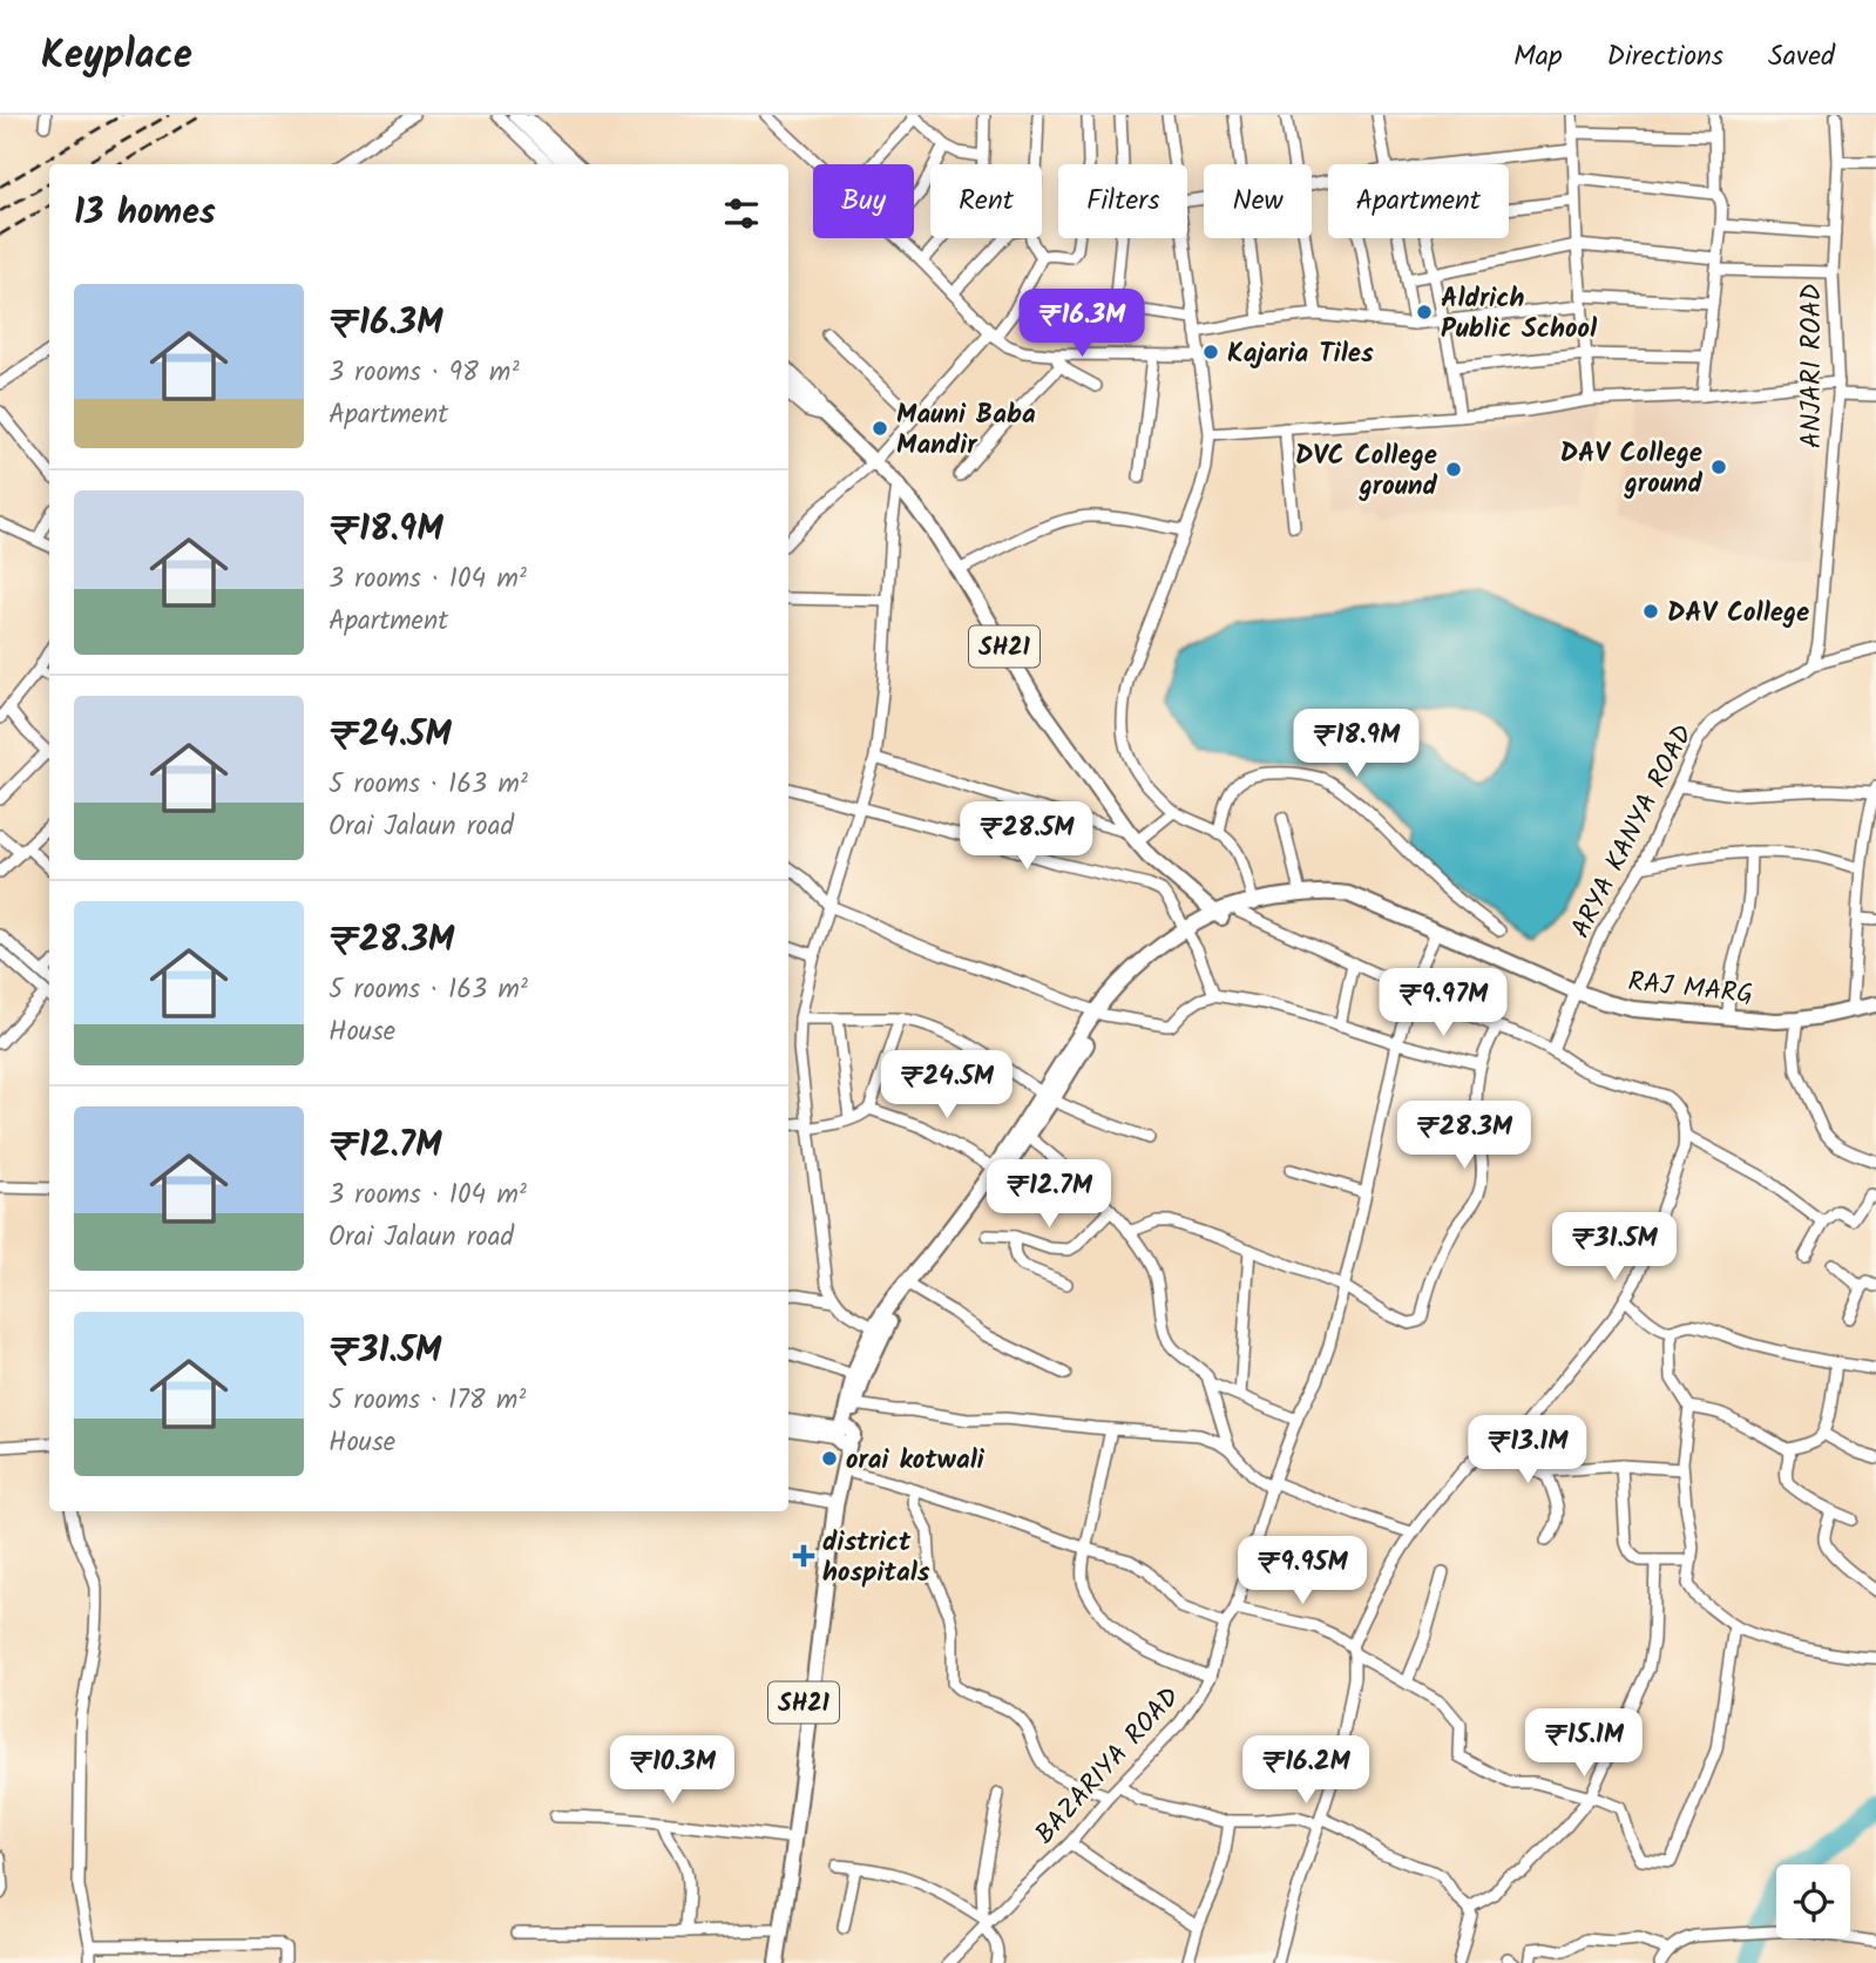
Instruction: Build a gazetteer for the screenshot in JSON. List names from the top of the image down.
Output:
{
  "streets": {
    "main road": ["SH21", "RAJ MARG"],
    "street": ["ANJARI ROAD", "ARYA KANYA ROAD", "BAZARIYA ROAD"]
  },
  "crossings": [
    ["ANJARI ROAD", "ARYA KANYA ROAD"],
    ["ARYA KANYA ROAD", "RAJ MARG"],
    ["RAJ MARG", "BAZARIYA ROAD"]
  ],
  "places": {
    "other": [
      "Aldrich Public School",
      "Kajaria Tiles",
      "Mauni Baba Mandir",
      "DAV College ground",
      "DVC College ground",
      "DAV College",
      "orai kotwali"
    ],
    "health": ["district hospitals"]
  },
  "page": {
    "header": "Keyplace",
    "nav": ["Map", "Directions", "Saved"],
    "chip": [
      "Buy",
      "Rent",
      "Filters",
      "New",
      "Apartment"
    ],
    "heading": "13 homes",
    "list": [
      {
        "name": "₹16.3M",
        "note": "3 rooms · 98 m² · Apartment"
      },
      {
        "name": "₹18.9M",
        "note": "3 rooms · 104 m² · Apartment"
      },
      {
        "name": "₹24.5M",
        "note": "5 rooms · 163 m² · Orai Jalaun road"
      },
      {
        "name": "₹28.3M",
        "note": "5 rooms · 163 m² · House"
      },
      {
        "name": "₹12.7M",
        "note": "3 rooms · 104 m² · Orai Jalaun road"
      },
      {
        "name": "₹31.5M",
        "note": "5 rooms · 178 m² · House"
      }
    ],
    "price": [
      "₹16.3M",
      "₹18.9M",
      "₹28.5M",
      "₹9.97M",
      "₹24.5M",
      "₹28.3M",
      "₹12.7M",
      "₹31.5M",
      "₹13.1M",
      "₹9.95M",
      "₹15.1M",
      "₹10.3M",
      "₹16.2M"
    ]
  }
}
